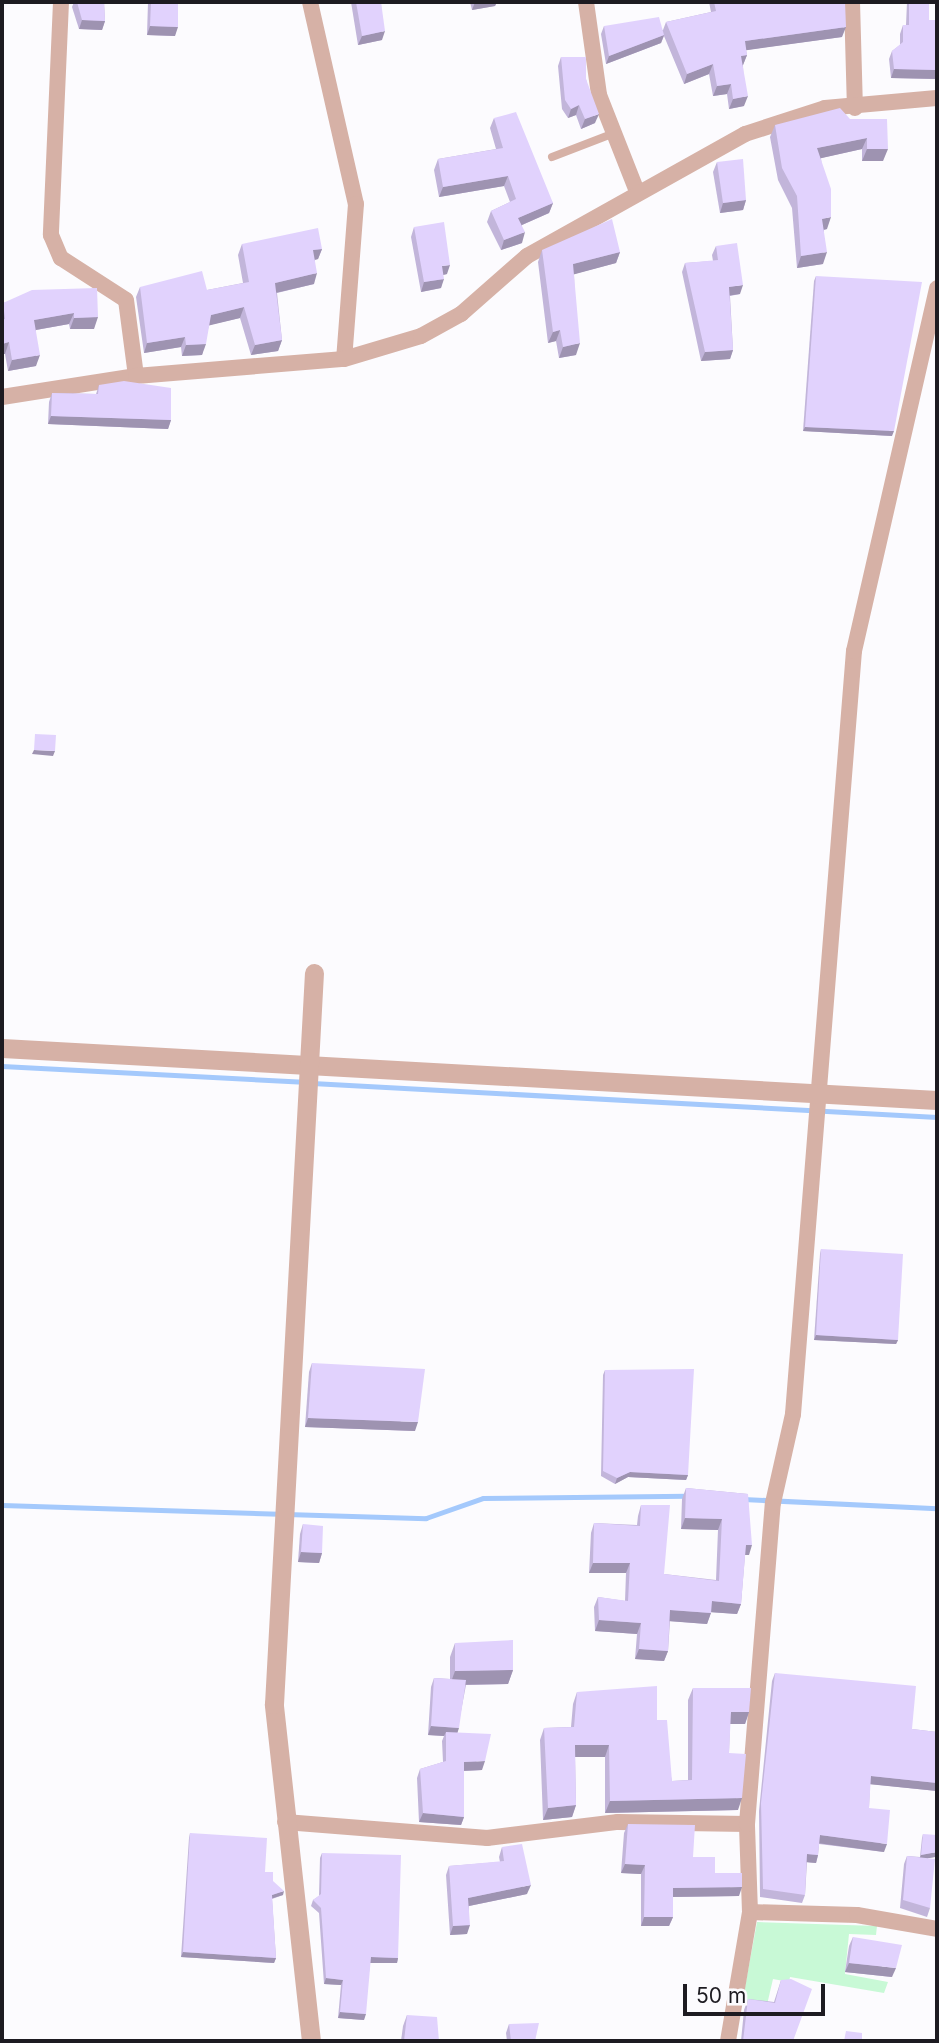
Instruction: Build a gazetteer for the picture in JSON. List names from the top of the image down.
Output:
{
  "scale_bar": "50 m"
}
